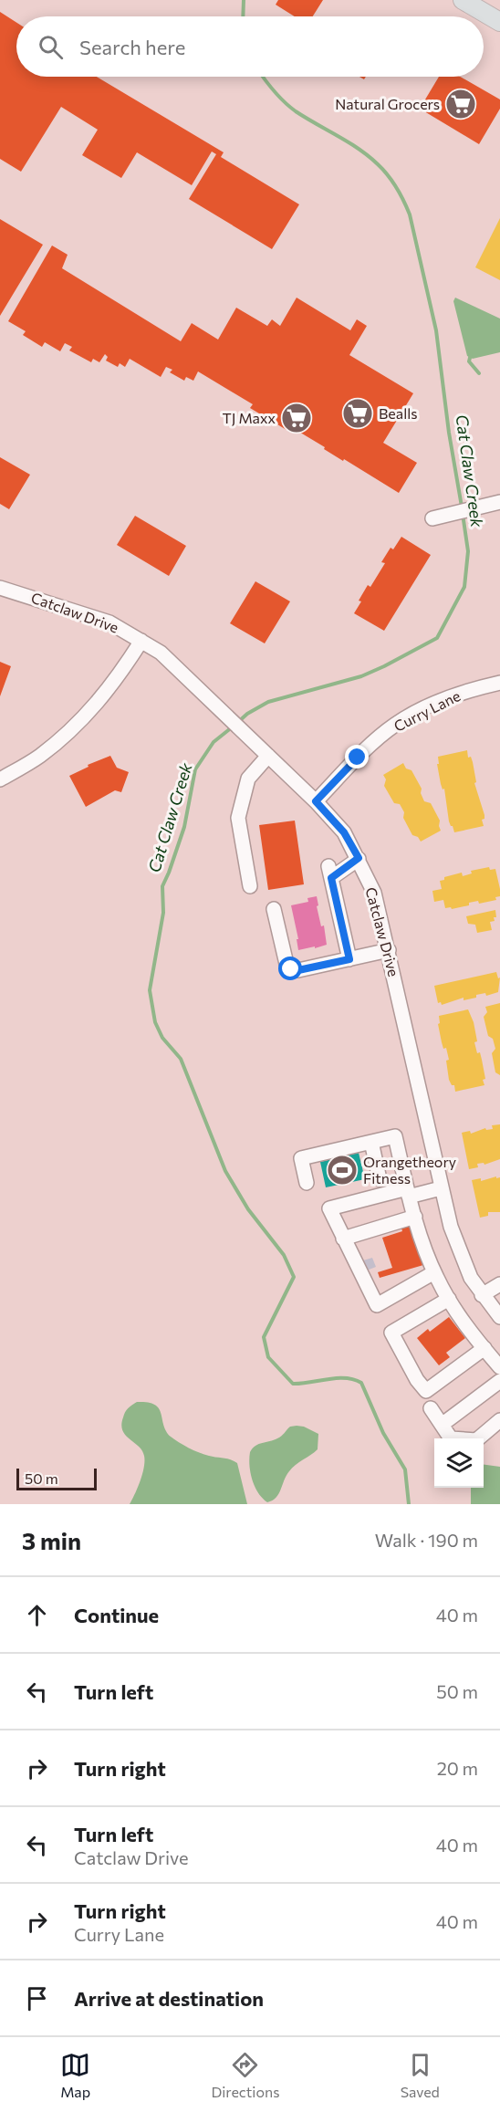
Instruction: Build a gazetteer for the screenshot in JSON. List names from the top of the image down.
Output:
{
  "streets": {
    "street": ["Catclaw Drive", "Curry Lane"]
  },
  "crossings": [
    ["Catclaw Drive", "Curry Lane"]
  ],
  "water": ["Cat Claw Creek"],
  "places": {
    "supermarket": ["Natural Grocers", "Bealls", "TJ Maxx"],
    "sports": ["Orangetheory Fitness"]
  },
  "scale_bar": "50 m",
  "page": {
    "search": "Search here",
    "scale": "50 m",
    "heading": ["3 min", "Walk · 190 m"],
    "list": [
      ["Continue", "40 m"],
      ["Turn left", "50 m"],
      ["Turn right", "20 m"],
      ["Turn left", "Catclaw Drive", "40 m"],
      ["Turn right", "Curry Lane", "40 m"],
      "Arrive at destination"
    ],
    "nav": ["Map", "Directions", "Saved"]
  }
}
